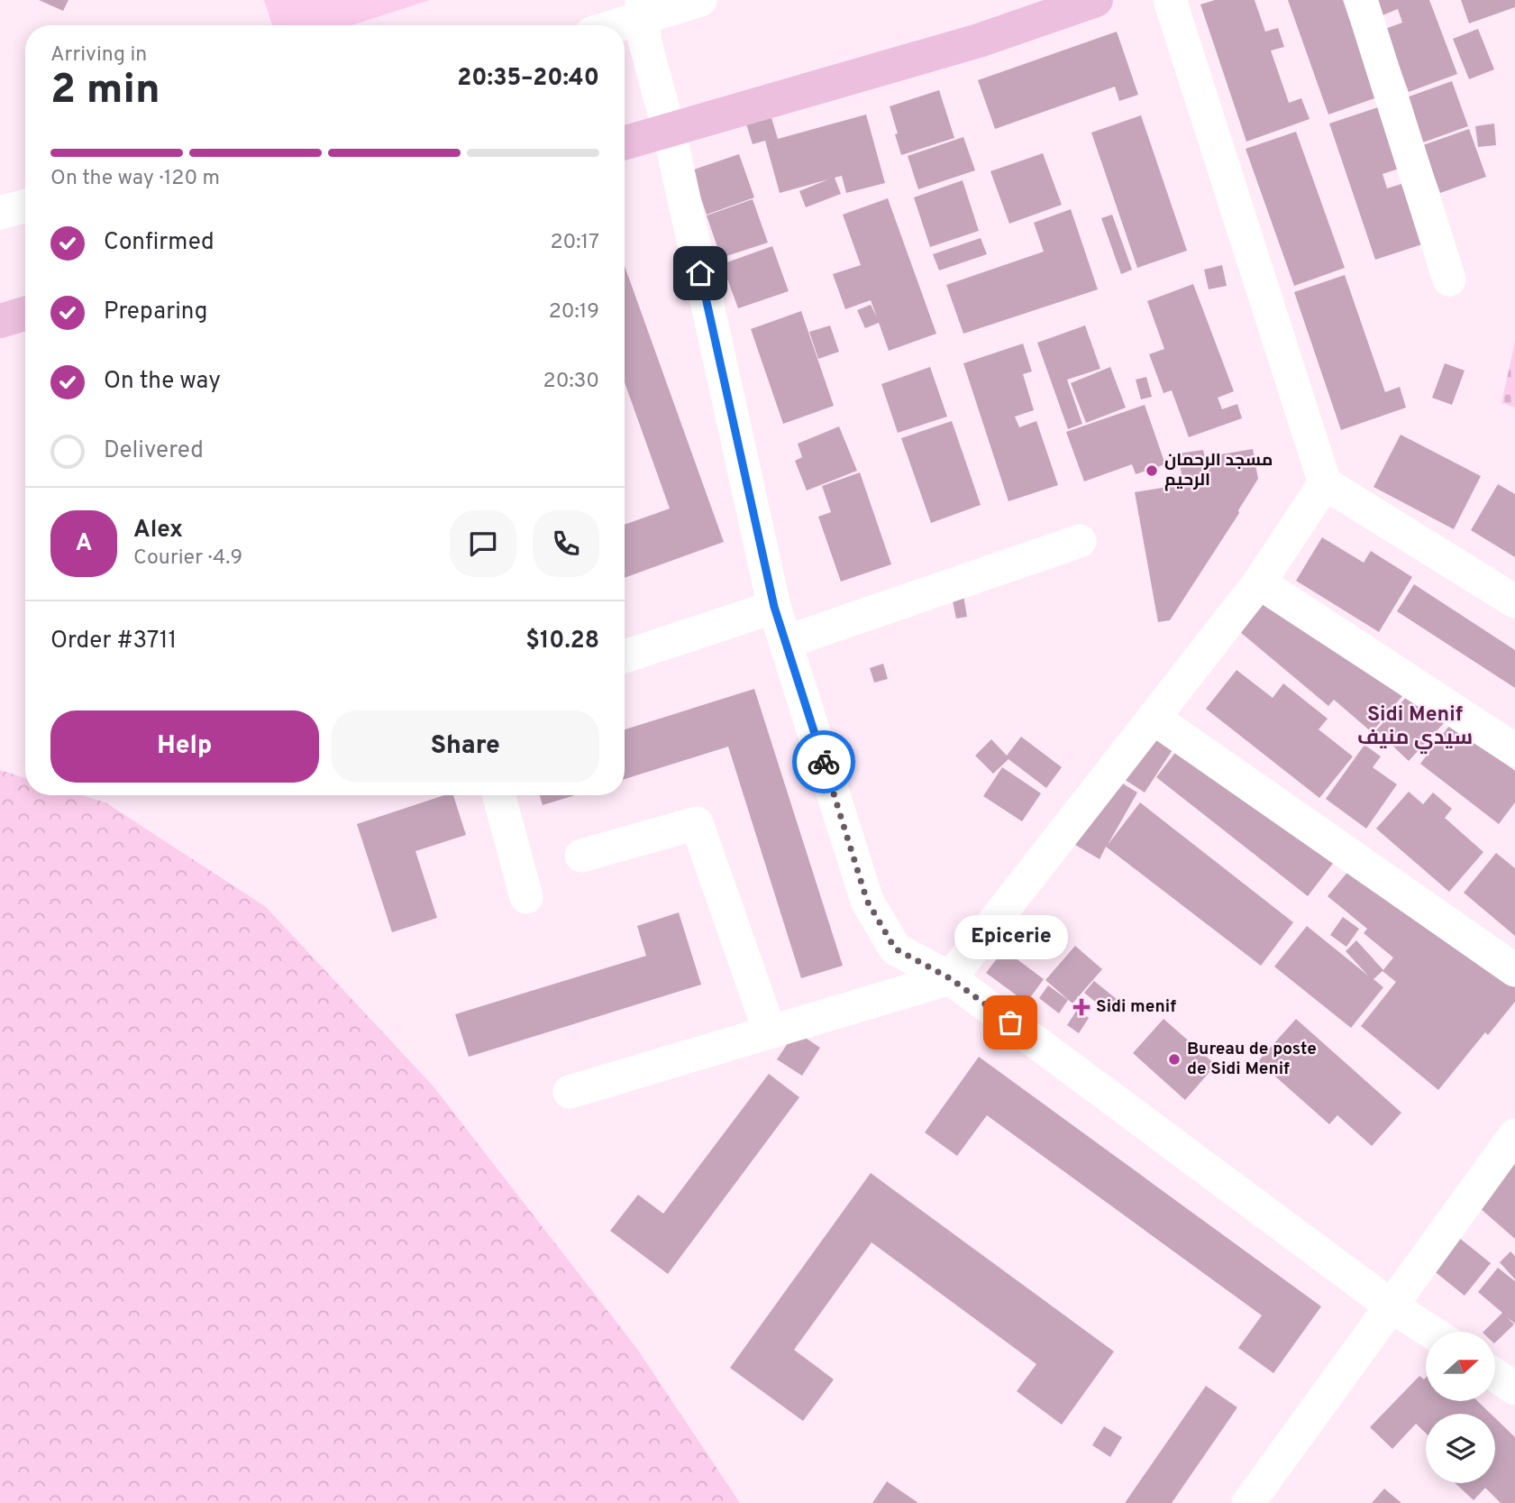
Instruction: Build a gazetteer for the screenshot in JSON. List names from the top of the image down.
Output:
{
  "districts": ["Sidi Menif سيدي منيف"],
  "places": {
    "other": ["مسجد الرحمان الرحيم", "Epicerie", "Bureau de poste de Sidi Menif"],
    "health": ["Sidi menif"]
  },
  "north": "right",
  "page": {
    "heading": ["2 min", "Arriving in", "20:35–20:40"],
    "panel": [
      "Alex",
      "Courier · 4.9",
      "Order #3711",
      "$10.28"
    ],
    "bar": "On the way · 120 m",
    "list": [
      ["Confirmed", "20:17"],
      ["Preparing", "20:19"],
      ["On the way", "20:30"],
      "Delivered"
    ],
    "round": "A",
    "buttons": ["Help", "Share"],
    "bubble": "Epicerie"
  }
}
